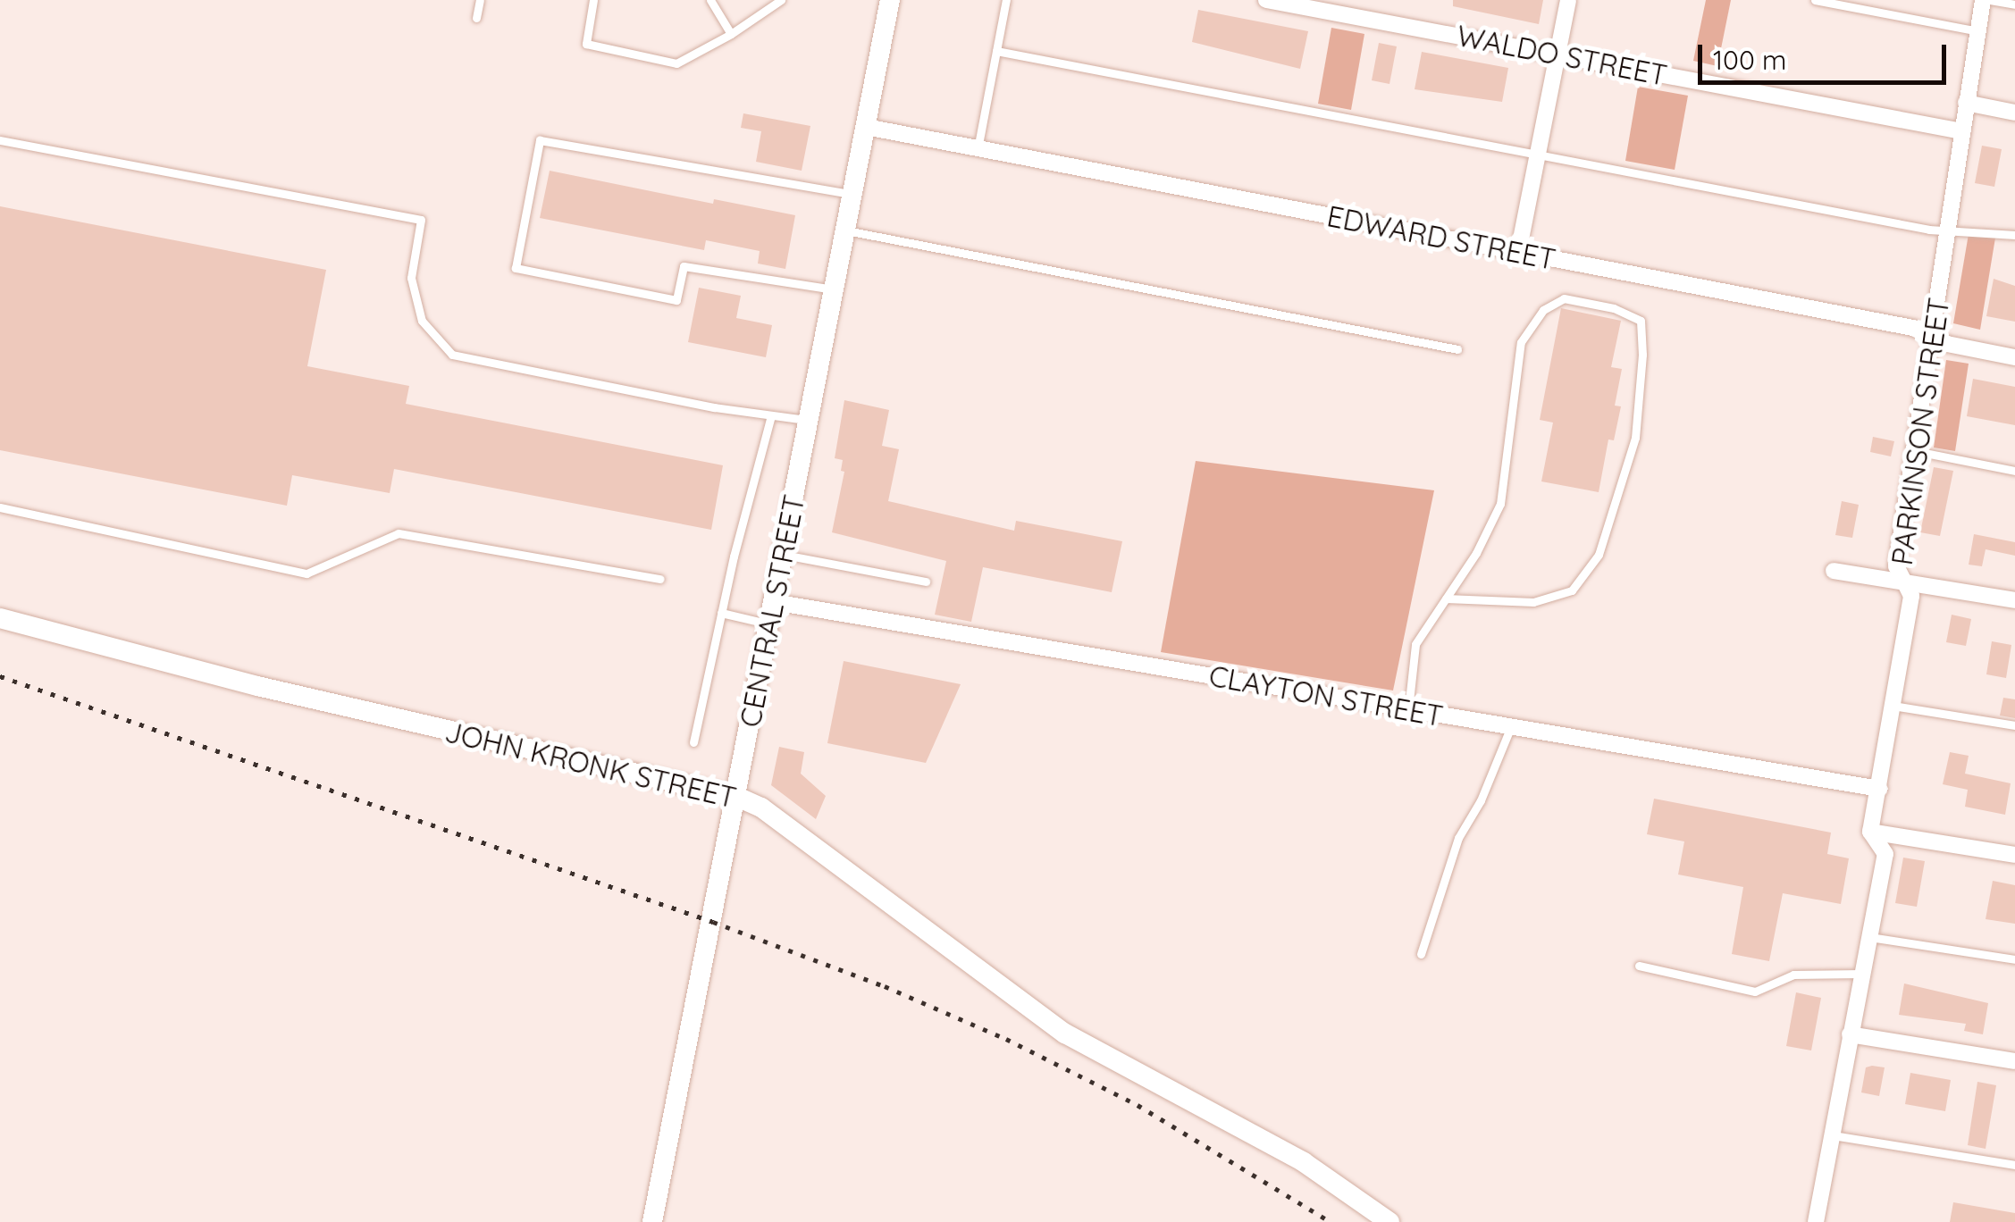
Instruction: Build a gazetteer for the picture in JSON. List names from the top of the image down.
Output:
{
  "streets": {
    "street": [
      "WALDO STREET",
      "EDWARD STREET",
      "PARKINSON STREET",
      "CENTRAL STREET",
      "CLAYTON STREET",
      "JOHN KRONK STREET"
    ]
  },
  "crossings": [
    ["WALDO STREET", "PARKINSON STREET"],
    ["EDWARD STREET", "PARKINSON STREET"],
    ["EDWARD STREET", "CENTRAL STREET"],
    ["PARKINSON STREET", "CLAYTON STREET"],
    ["CENTRAL STREET", "CLAYTON STREET"],
    ["CENTRAL STREET", "JOHN KRONK STREET"]
  ],
  "scale_bar": "100 m"
}
